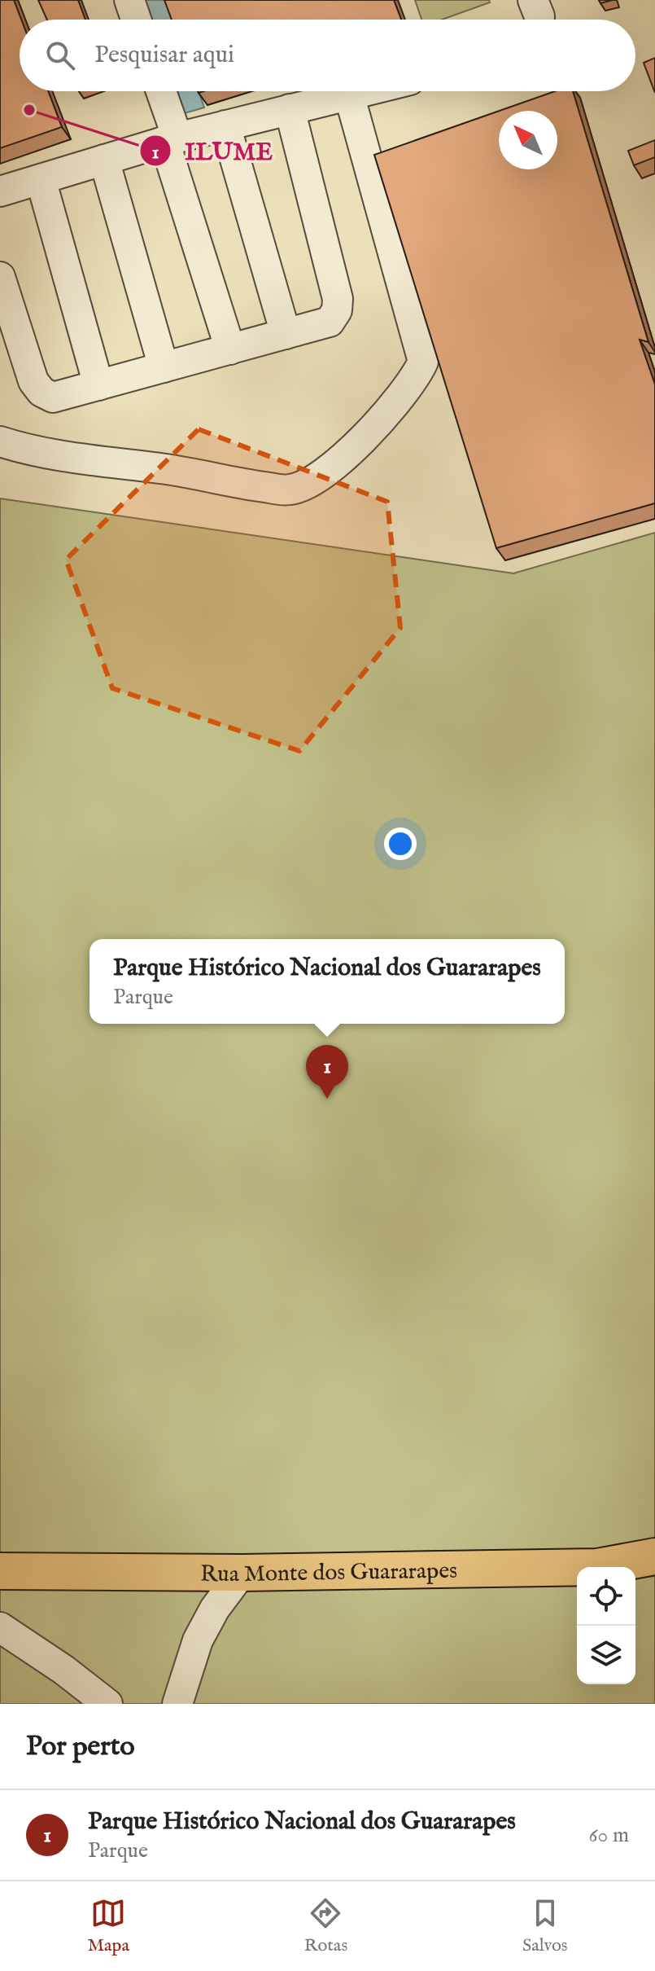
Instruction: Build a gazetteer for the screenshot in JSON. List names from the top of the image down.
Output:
{
  "streets": {
    "main road": ["Rua Monte dos Guararapes"]
  },
  "places": ["ILUME"],
  "north": "top left",
  "page": {
    "search": "Pesquisar aqui",
    "popup": ["Parque Histórico Nacional dos Guararapes", "Parque"],
    "pins": "1",
    "heading": "Por perto",
    "list": [
      {
        "mark": "1",
        "name": "Parque Histórico Nacional dos Guararapes",
        "note": "Parque",
        "value": "60 m"
      }
    ],
    "nav": ["Mapa", "Rotas", "Salvos"]
  }
}
